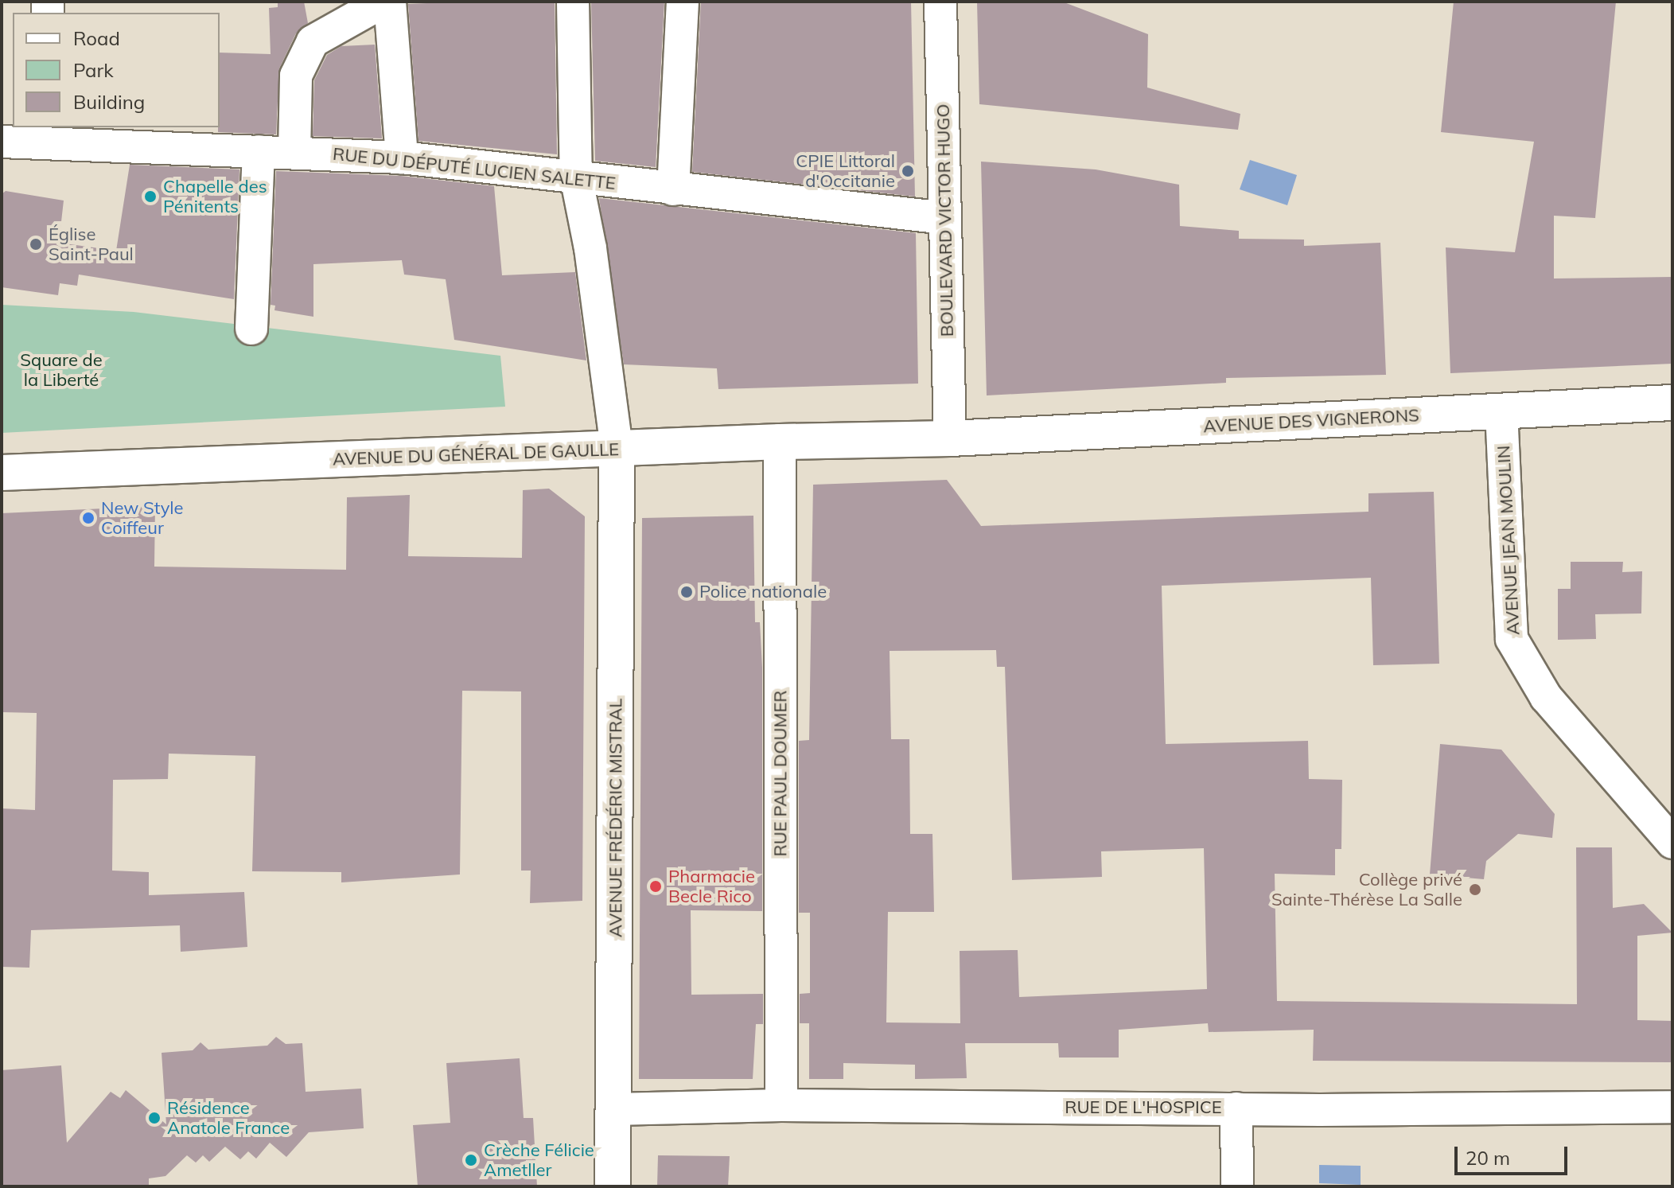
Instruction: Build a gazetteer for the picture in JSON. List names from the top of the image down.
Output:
{
  "streets": {
    "main road": ["AVENUE DES VIGNERONS", "AVENUE DU GÉNÉRAL DE GAULLE", "AVENUE FRÉDÉRIC MISTRAL"],
    "street": [
      "RUE DU DÉPUTÉ LUCIEN SALETTE",
      "BOULEVARD VICTOR HUGO",
      "AVENUE JEAN MOULIN",
      "RUE PAUL DOUMER",
      "RUE DE L'HOSPICE"
    ]
  },
  "crossings": [
    ["RUE DU DÉPUTÉ LUCIEN SALETTE", "BOULEVARD VICTOR HUGO"],
    ["BOULEVARD VICTOR HUGO", "AVENUE DES VIGNERONS"],
    ["BOULEVARD VICTOR HUGO", "AVENUE DU GÉNÉRAL DE GAULLE"],
    ["AVENUE DES VIGNERONS", "AVENUE DU GÉNÉRAL DE GAULLE"],
    ["AVENUE DES VIGNERONS", "AVENUE JEAN MOULIN"],
    ["AVENUE DU GÉNÉRAL DE GAULLE", "RUE PAUL DOUMER"],
    ["AVENUE DU GÉNÉRAL DE GAULLE", "AVENUE FRÉDÉRIC MISTRAL"],
    ["RUE PAUL DOUMER", "RUE DE L'HOSPICE"],
    ["AVENUE FRÉDÉRIC MISTRAL", "RUE DE L'HOSPICE"]
  ],
  "parks": ["Square de la Liberté"],
  "places": [
    "CPIE Littoral d'Occitanie",
    "Chapelle des Pénitents",
    "Église Saint-Paul",
    "New Style Coiffeur",
    "Police nationale",
    "Pharmacie Becle Rico",
    "Collège privé Sainte-Thérèse La Salle",
    "Résidence Anatole France",
    "Crèche Félicie Ametller"
  ],
  "legend": ["Road", "Park", "Building"],
  "scale_bar": "20 m"
}
